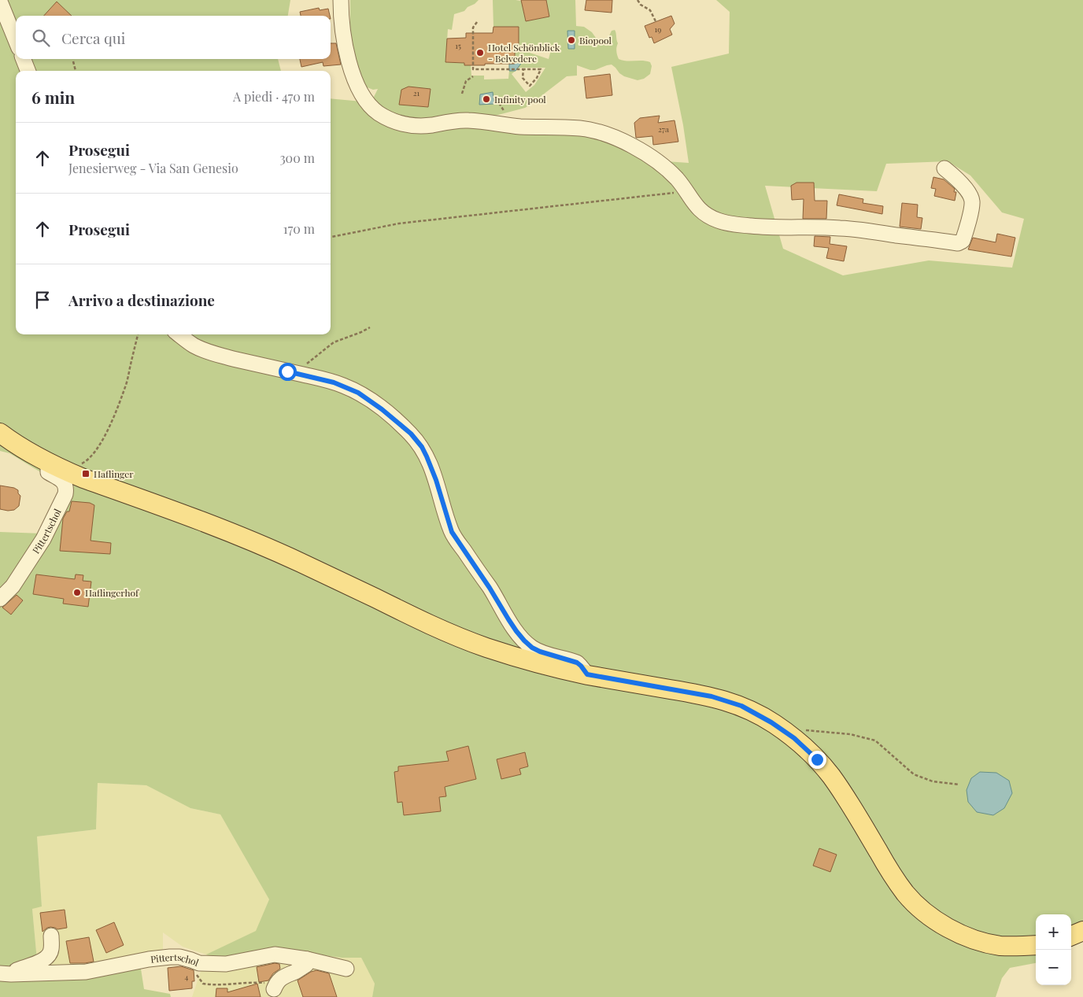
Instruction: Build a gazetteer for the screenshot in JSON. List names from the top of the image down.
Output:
{
  "streets": {
    "street": ["Pittertschol"]
  },
  "places": {
    "other": [
      "Biopool",
      "Hotel Schönblick - Belvedere",
      "Infinity pool",
      "Haflingerhof"
    ],
    "transit": ["Haflinger"]
  },
  "house_numbers": [
    "19",
    "15",
    "21",
    "27a",
    "4"
  ],
  "page": {
    "search": "Cerca qui",
    "heading": ["6 min", "A piedi · 470 m"],
    "list": [
      ["Prosegui", "Jenesierweg - Via San Genesio", "300 m"],
      ["Prosegui", "170 m"],
      "Arrivo a destinazione"
    ],
    "map_buttons": ["+", "−"]
  }
}
